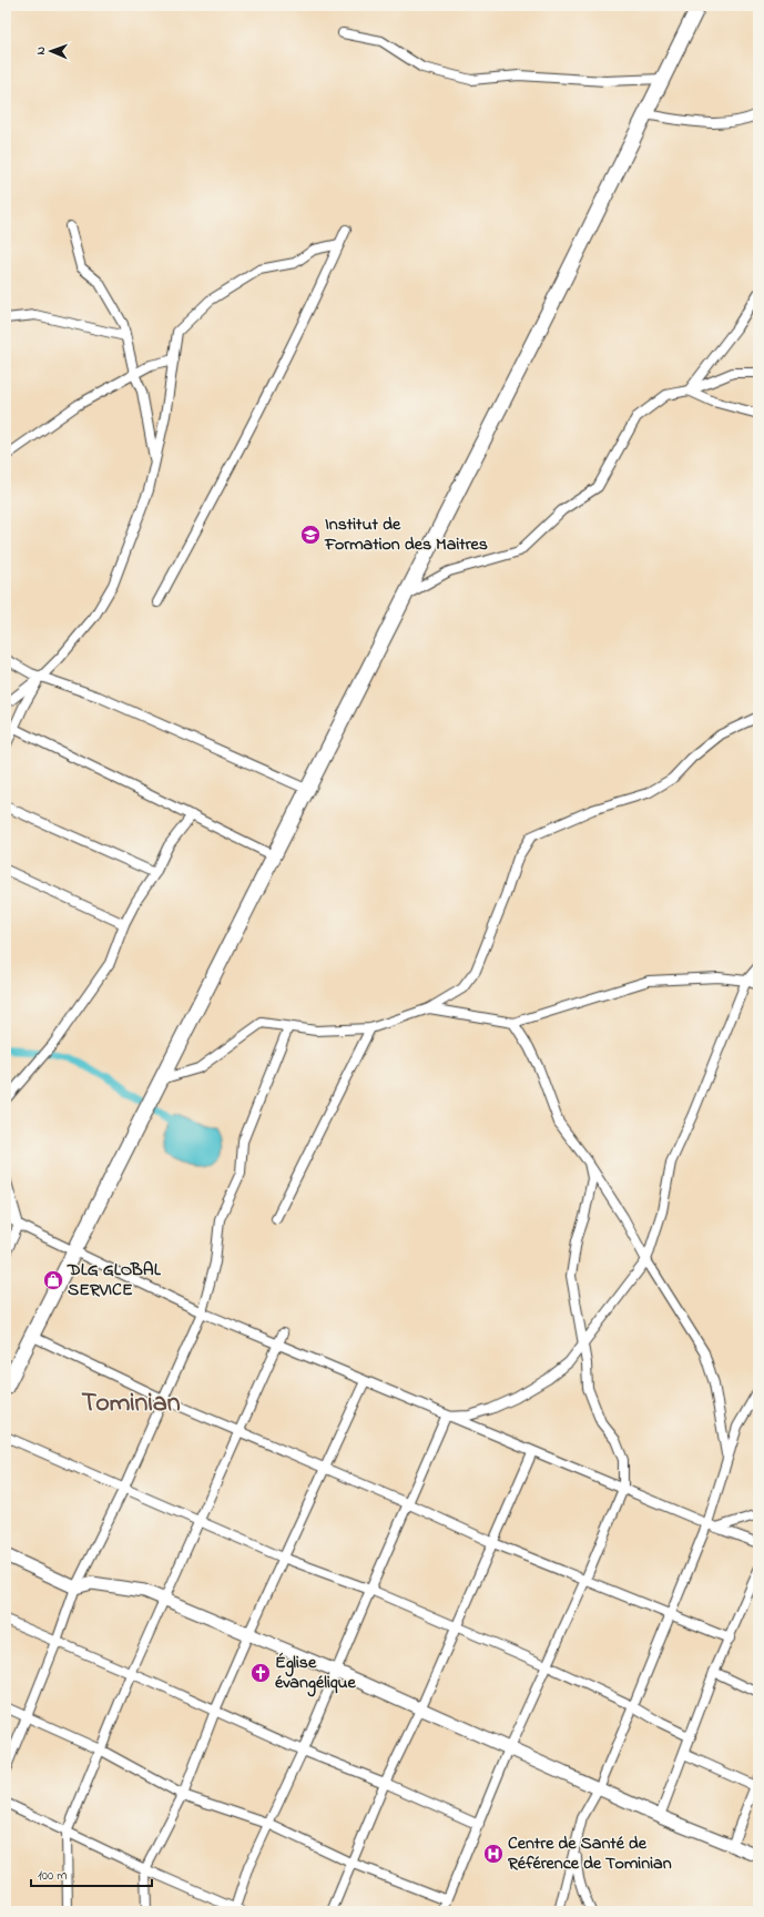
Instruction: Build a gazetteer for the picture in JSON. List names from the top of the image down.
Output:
{
  "districts": ["Tominian"],
  "places": {
    "school or university": ["Institut de Formation des Maitres"],
    "shop": ["DLG GLOBAL SERVICE"],
    "church": ["Église évangélique"],
    "hospital": ["Centre de Santé de Référence de Tominian"]
  },
  "scale_bar": "100 m",
  "north": "left"
}
